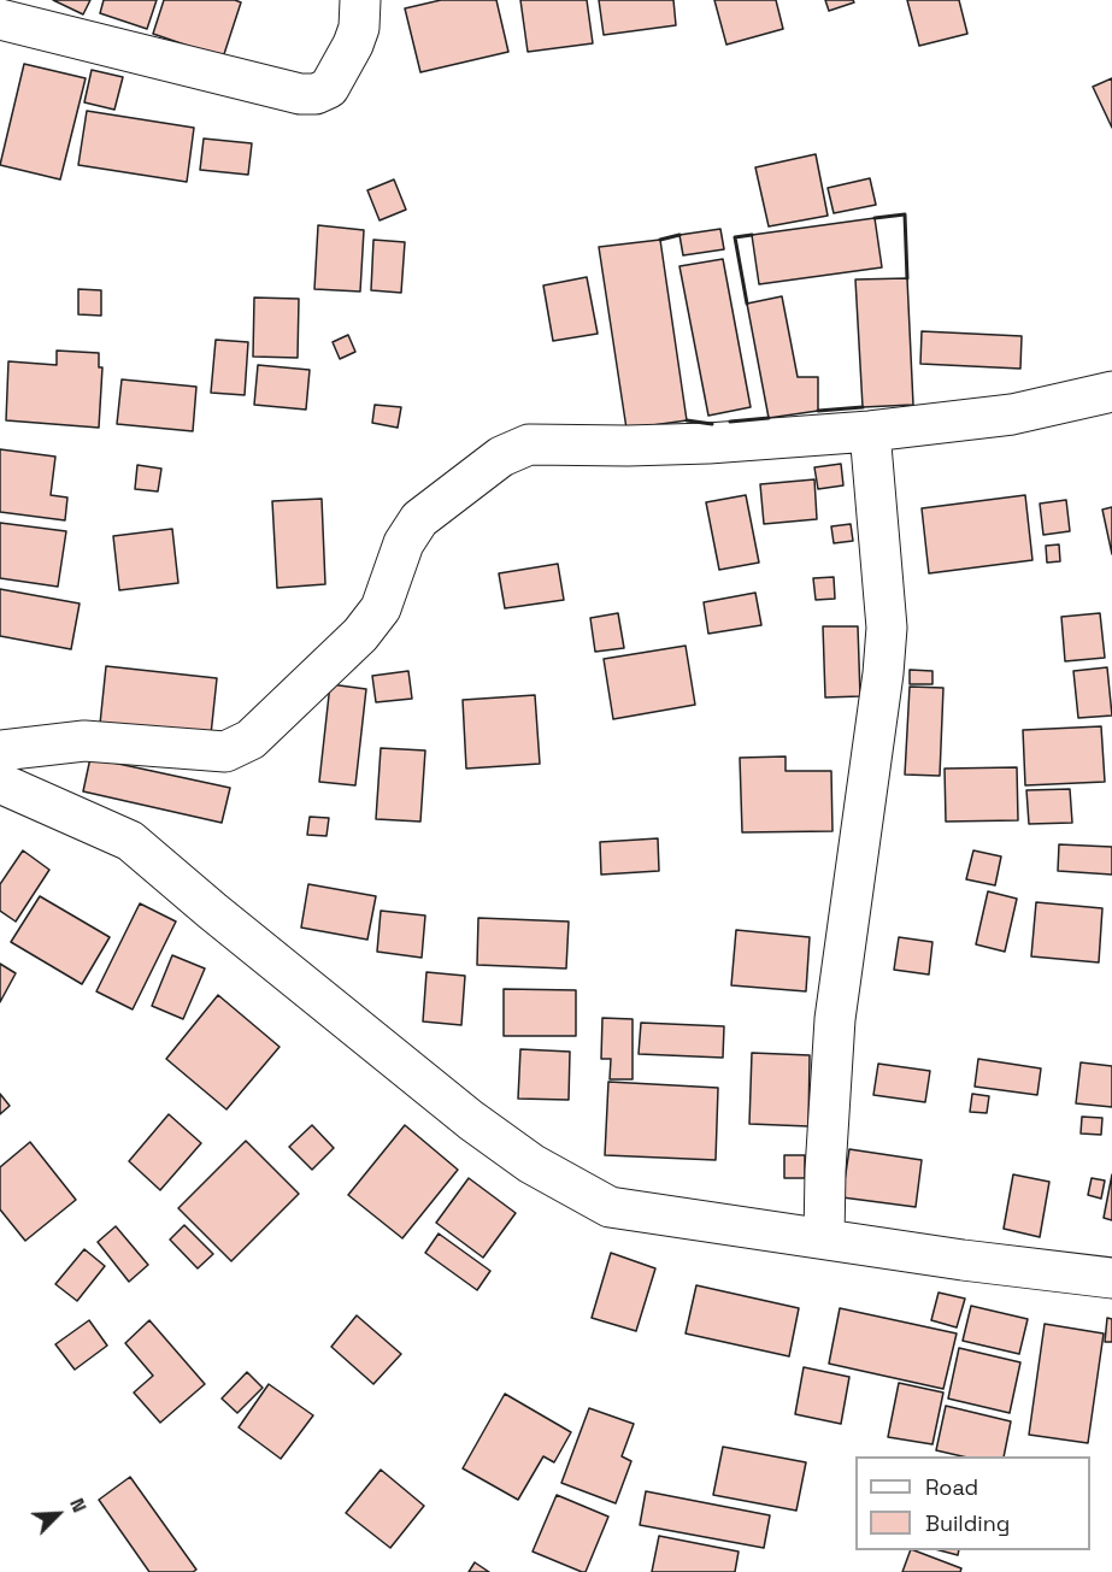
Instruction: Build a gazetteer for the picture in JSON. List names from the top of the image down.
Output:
{
  "legend": ["Road", "Building"],
  "north": "top right"
}
